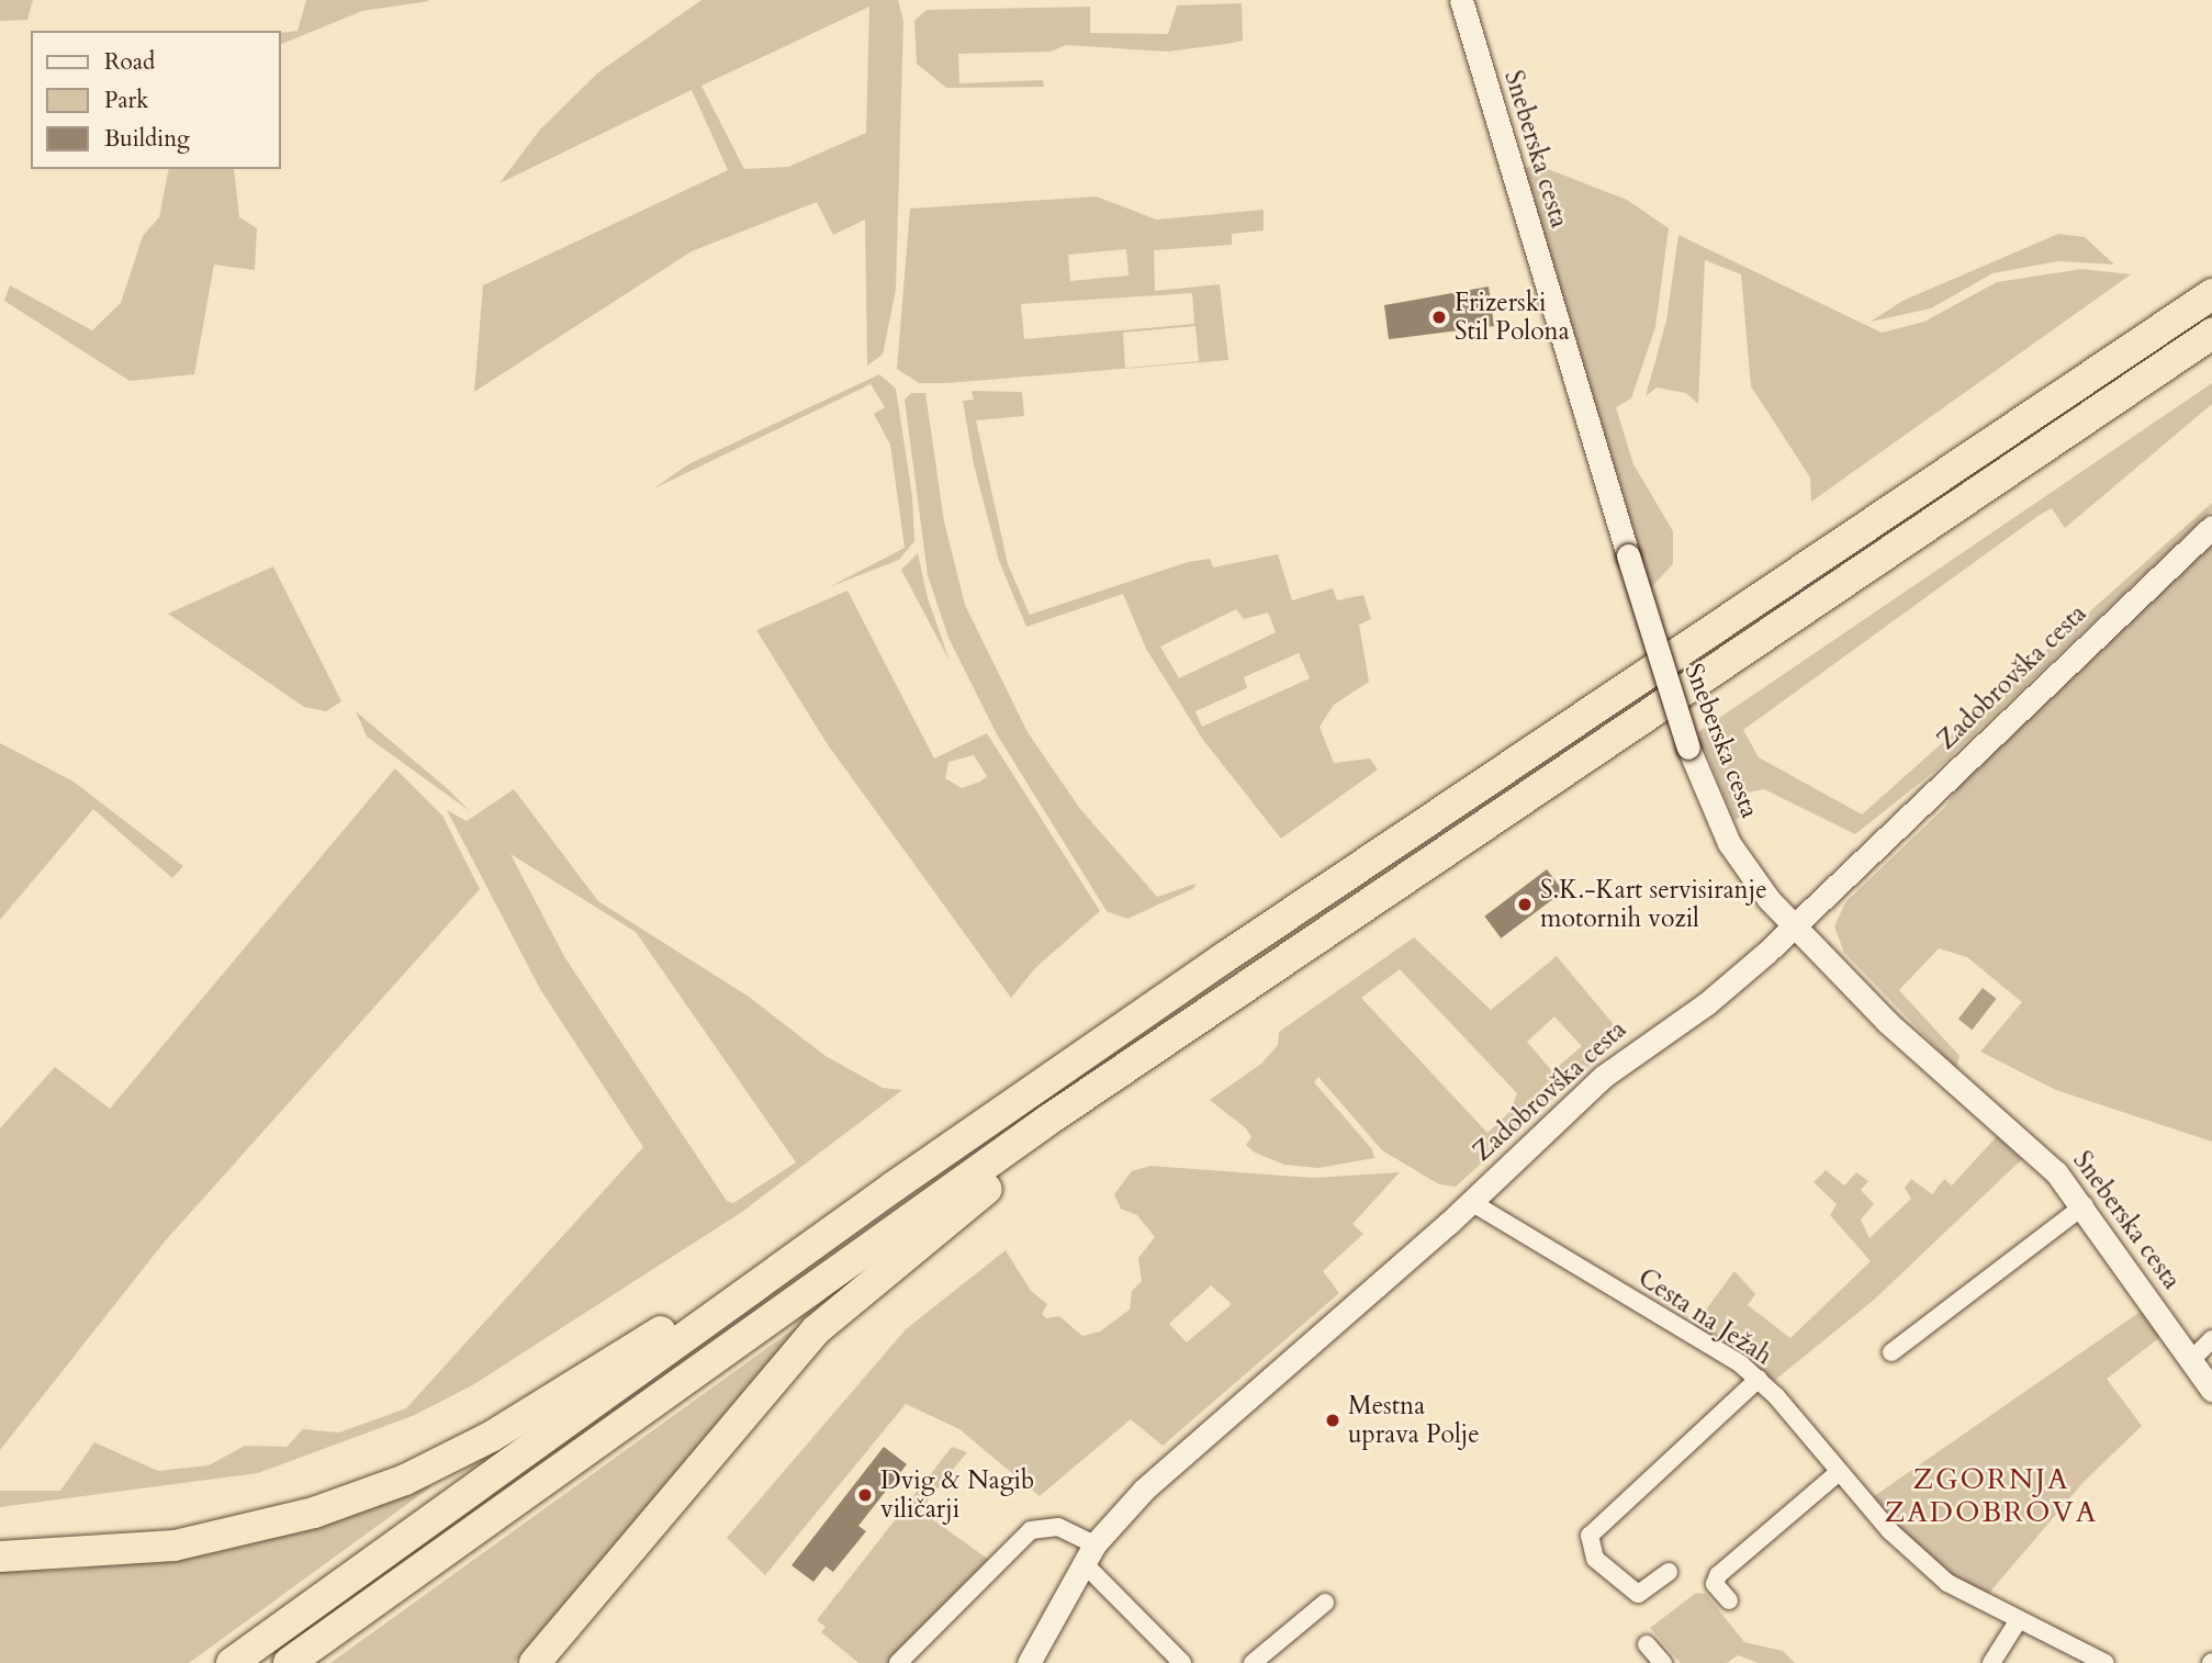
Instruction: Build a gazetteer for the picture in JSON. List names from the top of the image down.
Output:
{
  "streets": {
    "main road": ["Sneberska cesta", "Zadobrovška cesta"],
    "street": ["Cesta na Ježah"]
  },
  "crossings": [
    ["Sneberska cesta", "Zadobrovška cesta"],
    ["Zadobrovška cesta", "Cesta na Ježah"]
  ],
  "districts": ["ZGORNJA ZADOBROVA"],
  "places": [
    "Frizerski Stil Polona",
    "S.K.-Kart servisiranje motornih vozil",
    "Mestna uprava Polje",
    "Dvig & Nagib viličarji"
  ],
  "legend": ["Road", "Park", "Building"]
}
